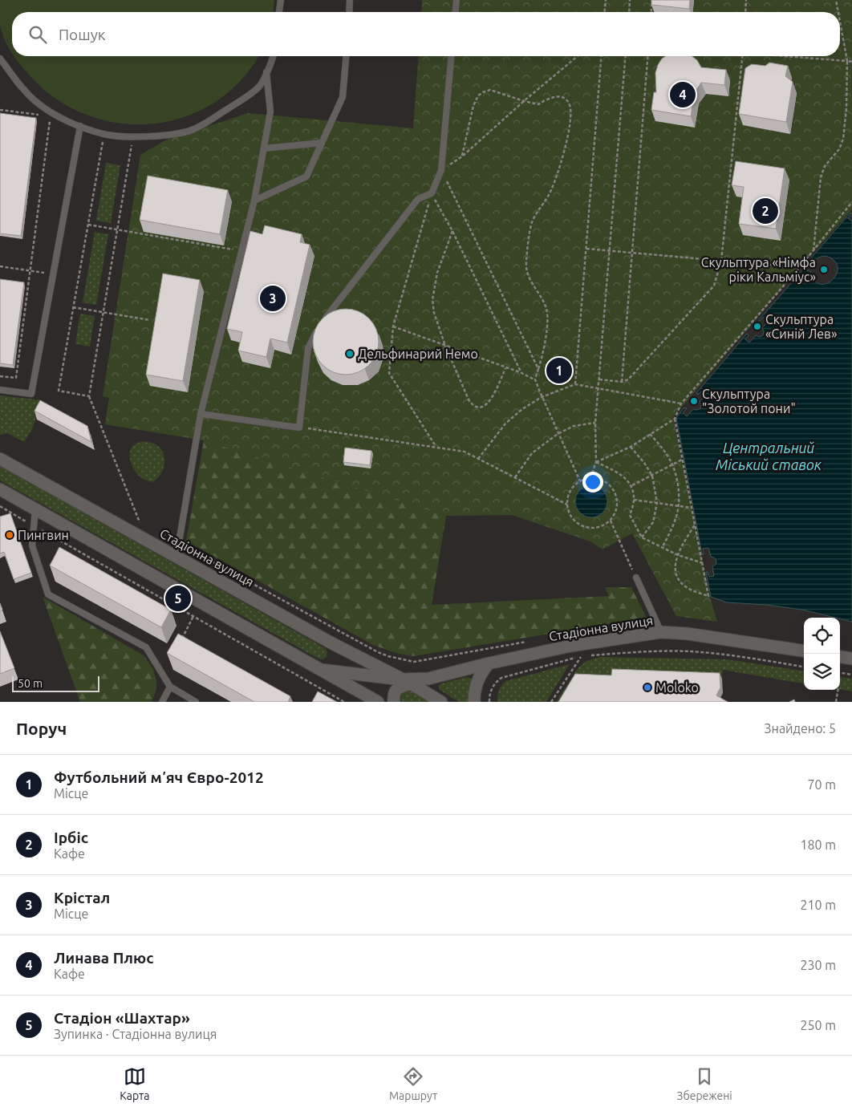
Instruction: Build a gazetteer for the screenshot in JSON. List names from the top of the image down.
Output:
{
  "streets": {
    "street": ["Стадіонна вулиця"]
  },
  "water": ["Центральний Міський ставок"],
  "places": [
    "Скульптура «Німфа ріки Кальміус»",
    "Скульптура «Синій Лев»",
    "Дельфинарий Немо",
    "Скульптура \"Золотой пони\"",
    "Пингвин",
    "Moloko"
  ],
  "scale_bar": "50 m",
  "page": {
    "search": "Пошук",
    "pins": [
      "4",
      "2",
      "3",
      "1",
      "5"
    ],
    "scale": "50 m",
    "heading": ["Поруч", "Знайдено: 5"],
    "list": [
      {
        "mark": "1",
        "name": "Футбольний мʼяч Євро-2012",
        "note": "Місце",
        "value": "70 m"
      },
      {
        "mark": "2",
        "name": "Ірбіс",
        "note": "Кафе",
        "value": "180 m"
      },
      {
        "mark": "3",
        "name": "Крістал",
        "note": "Місце",
        "value": "210 m"
      },
      {
        "mark": "4",
        "name": "Линава Плюс",
        "note": "Кафе",
        "value": "230 m"
      },
      {
        "mark": "5",
        "name": "Стадіон «Шахтар»",
        "note": "Зупинка · Стадіонна вулиця",
        "value": "250 m"
      }
    ],
    "nav": ["Карта", "Маршрут", "Збережені"]
  }
}
